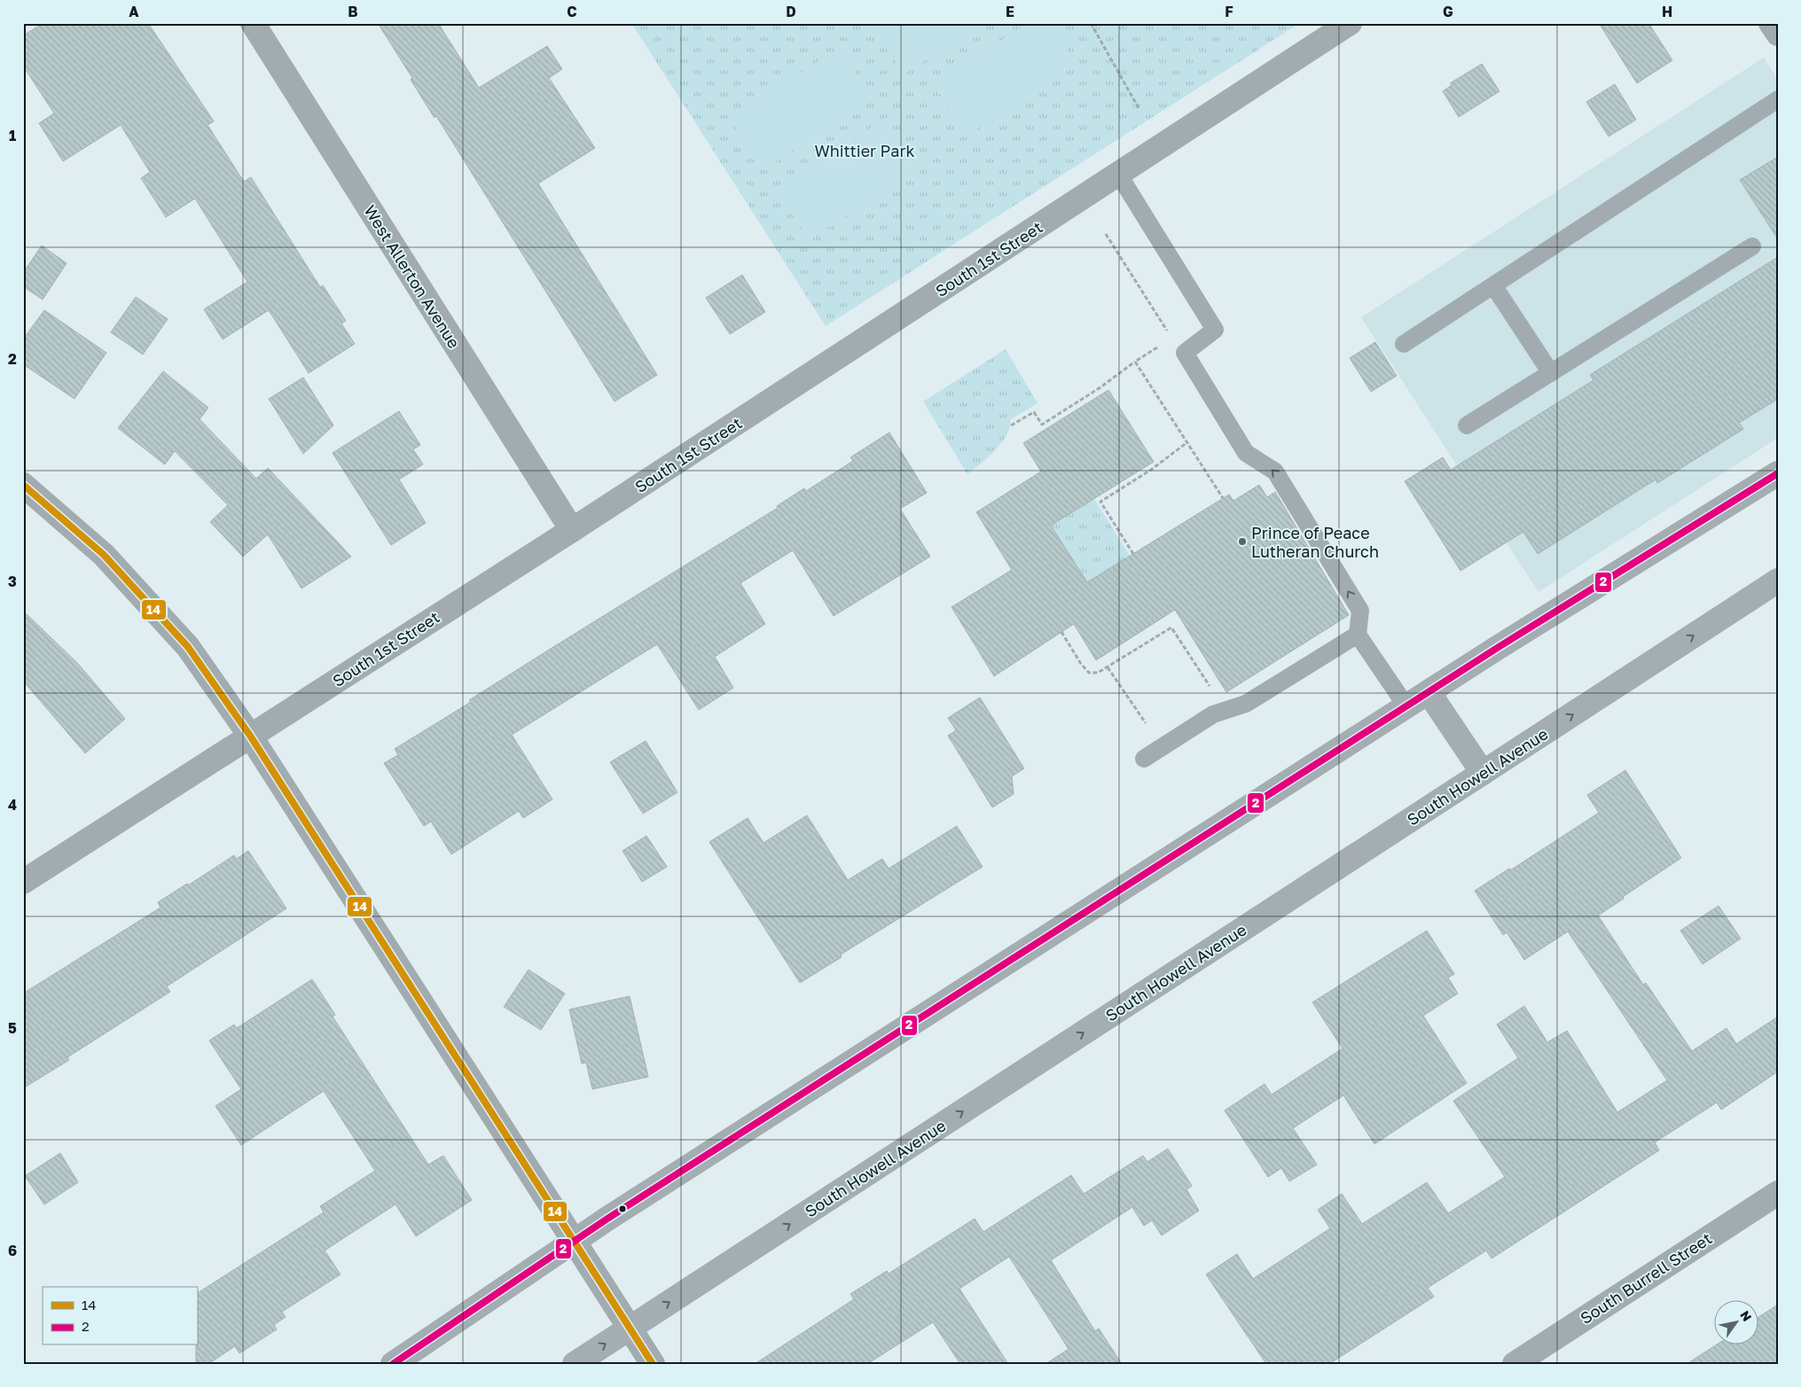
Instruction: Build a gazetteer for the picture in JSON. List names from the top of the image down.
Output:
{
  "streets": {
    "main road": ["South Howell Avenue"],
    "street": ["South 1st Street", "West Allerton Avenue", "South Burrell Street"]
  },
  "crossings": [
    ["South 1st Street", "West Allerton Avenue"]
  ],
  "parks": ["Whittier Park"],
  "places": ["Prince of Peace Lutheran Church"],
  "lines": ["transit line 2", "transit line 14"],
  "legend": ["14", "2"],
  "north": "top right",
  "grid": {
    "columns": [
      "A",
      "B",
      "C",
      "D",
      "E",
      "F",
      "G",
      "H"
    ],
    "rows": [
      "1",
      "2",
      "3",
      "4",
      "5",
      "6"
    ]
  }
}
